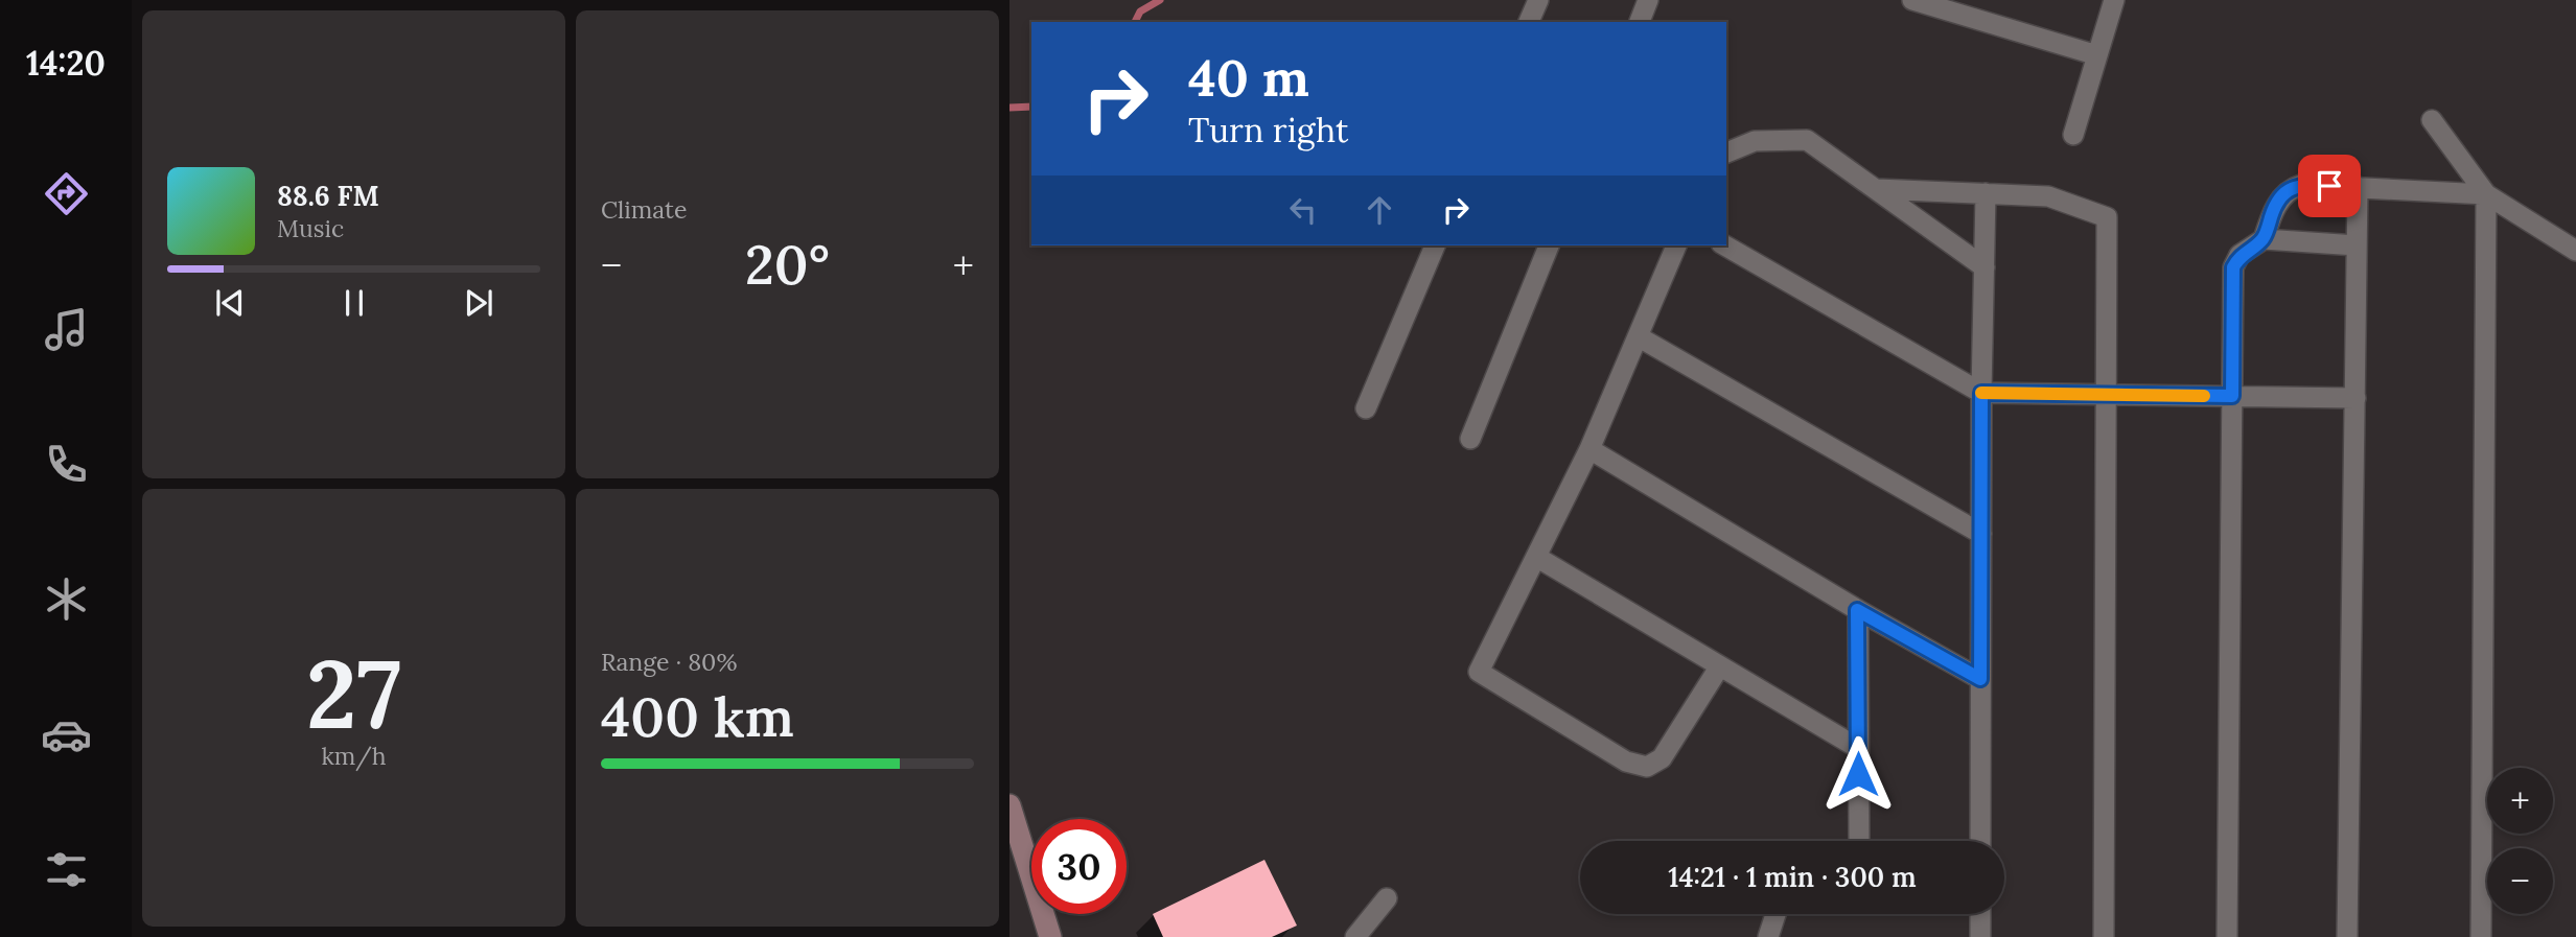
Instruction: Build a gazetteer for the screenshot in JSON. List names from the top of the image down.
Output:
{
  "page": {
    "tabs": "14:20",
    "tile": [
      "Climate",
      ["27", "km/h"],
      ["Range · 80%", "400 km"]
    ],
    "turn": ["40 m", "Turn right"],
    "song": ["88.6 FM", "Music"],
    "heat": ["−", "20°", "+"],
    "map_buttons": ["+", "−"],
    "limit": "30",
    "trip": "14:21 · 1 min · 300 m"
  }
}
